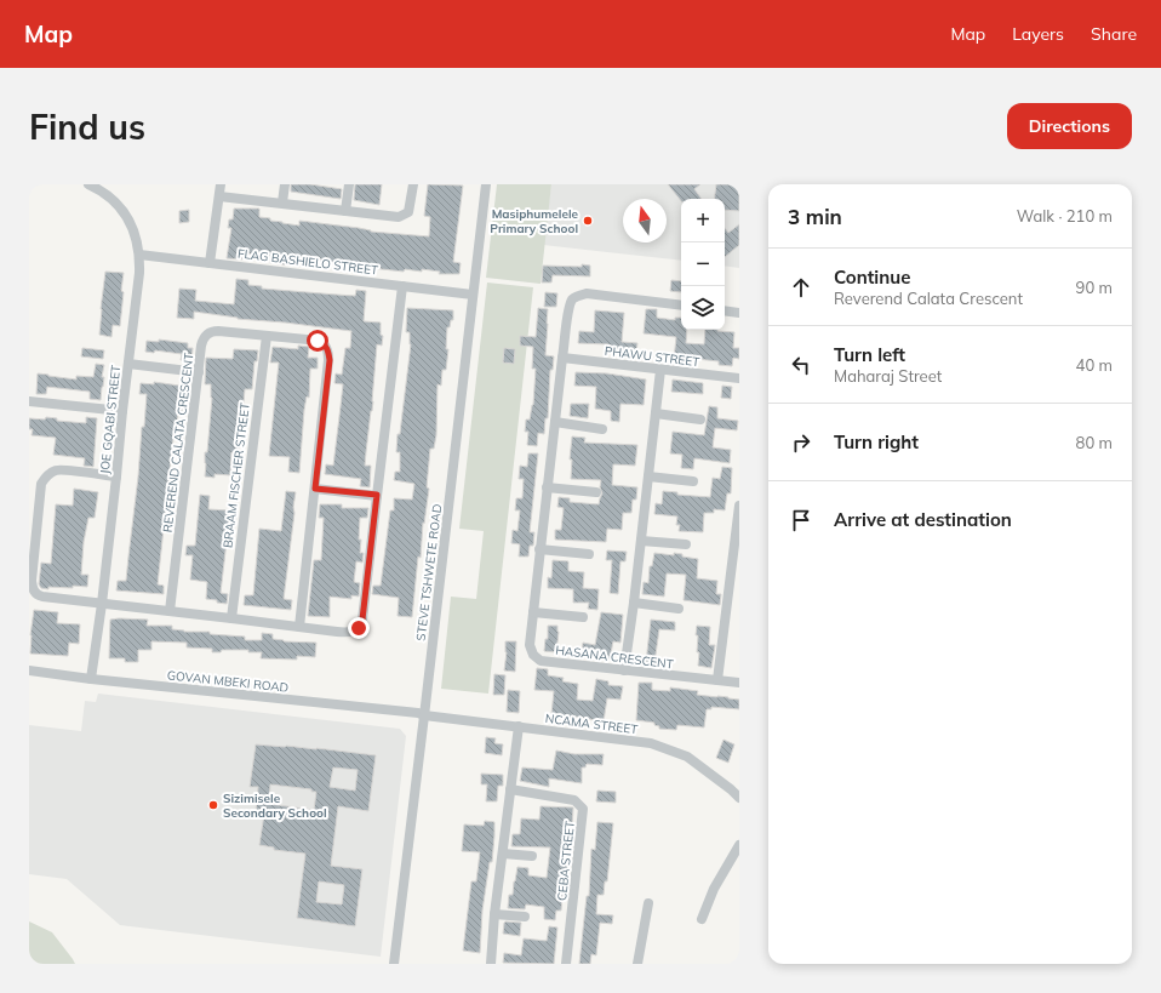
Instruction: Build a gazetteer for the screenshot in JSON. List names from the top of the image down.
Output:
{
  "streets": {
    "street": [
      "FLAG BASHIELO STREET",
      "PHAWU STREET",
      "JOE GQABI STREET",
      "REVEREND CALATA CRESCENT",
      "BRAAM FISCHER STREET",
      "STEVE TSHWETE ROAD",
      "HASANA CRESCENT",
      "GOVAN MBEKI ROAD",
      "NCAMA STREET",
      "CEBA STREET"
    ]
  },
  "crossings": [
    ["FLAG BASHIELO STREET", "JOE GQABI STREET"],
    ["FLAG BASHIELO STREET", "STEVE TSHWETE ROAD"],
    ["PHAWU STREET", "HASANA CRESCENT"],
    ["JOE GQABI STREET", "GOVAN MBEKI ROAD"],
    ["REVEREND CALATA CRESCENT", "BRAAM FISCHER STREET"],
    ["STEVE TSHWETE ROAD", "GOVAN MBEKI ROAD"],
    ["STEVE TSHWETE ROAD", "NCAMA STREET"],
    ["GOVAN MBEKI ROAD", "NCAMA STREET"]
  ],
  "places": ["Masiphumelele Primary School", "Sizimisele Secondary School"],
  "north": "top",
  "page": {
    "header": "Map",
    "nav": ["Map", "Layers", "Share"],
    "buttons": "Directions",
    "title": "Find us",
    "heading": ["3 min", "Walk · 210 m"],
    "map_buttons": ["+", "−"],
    "list": [
      ["Continue", "Reverend Calata Crescent", "90 m"],
      ["Turn left", "Maharaj Street", "40 m"],
      ["Turn right", "80 m"],
      "Arrive at destination"
    ]
  }
}
